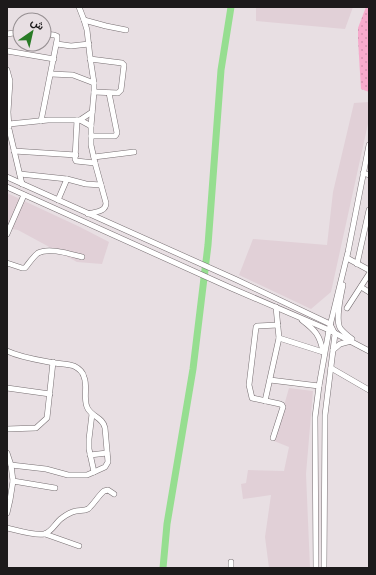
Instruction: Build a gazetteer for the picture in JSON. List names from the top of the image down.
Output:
{
  "north": "top right"
}
